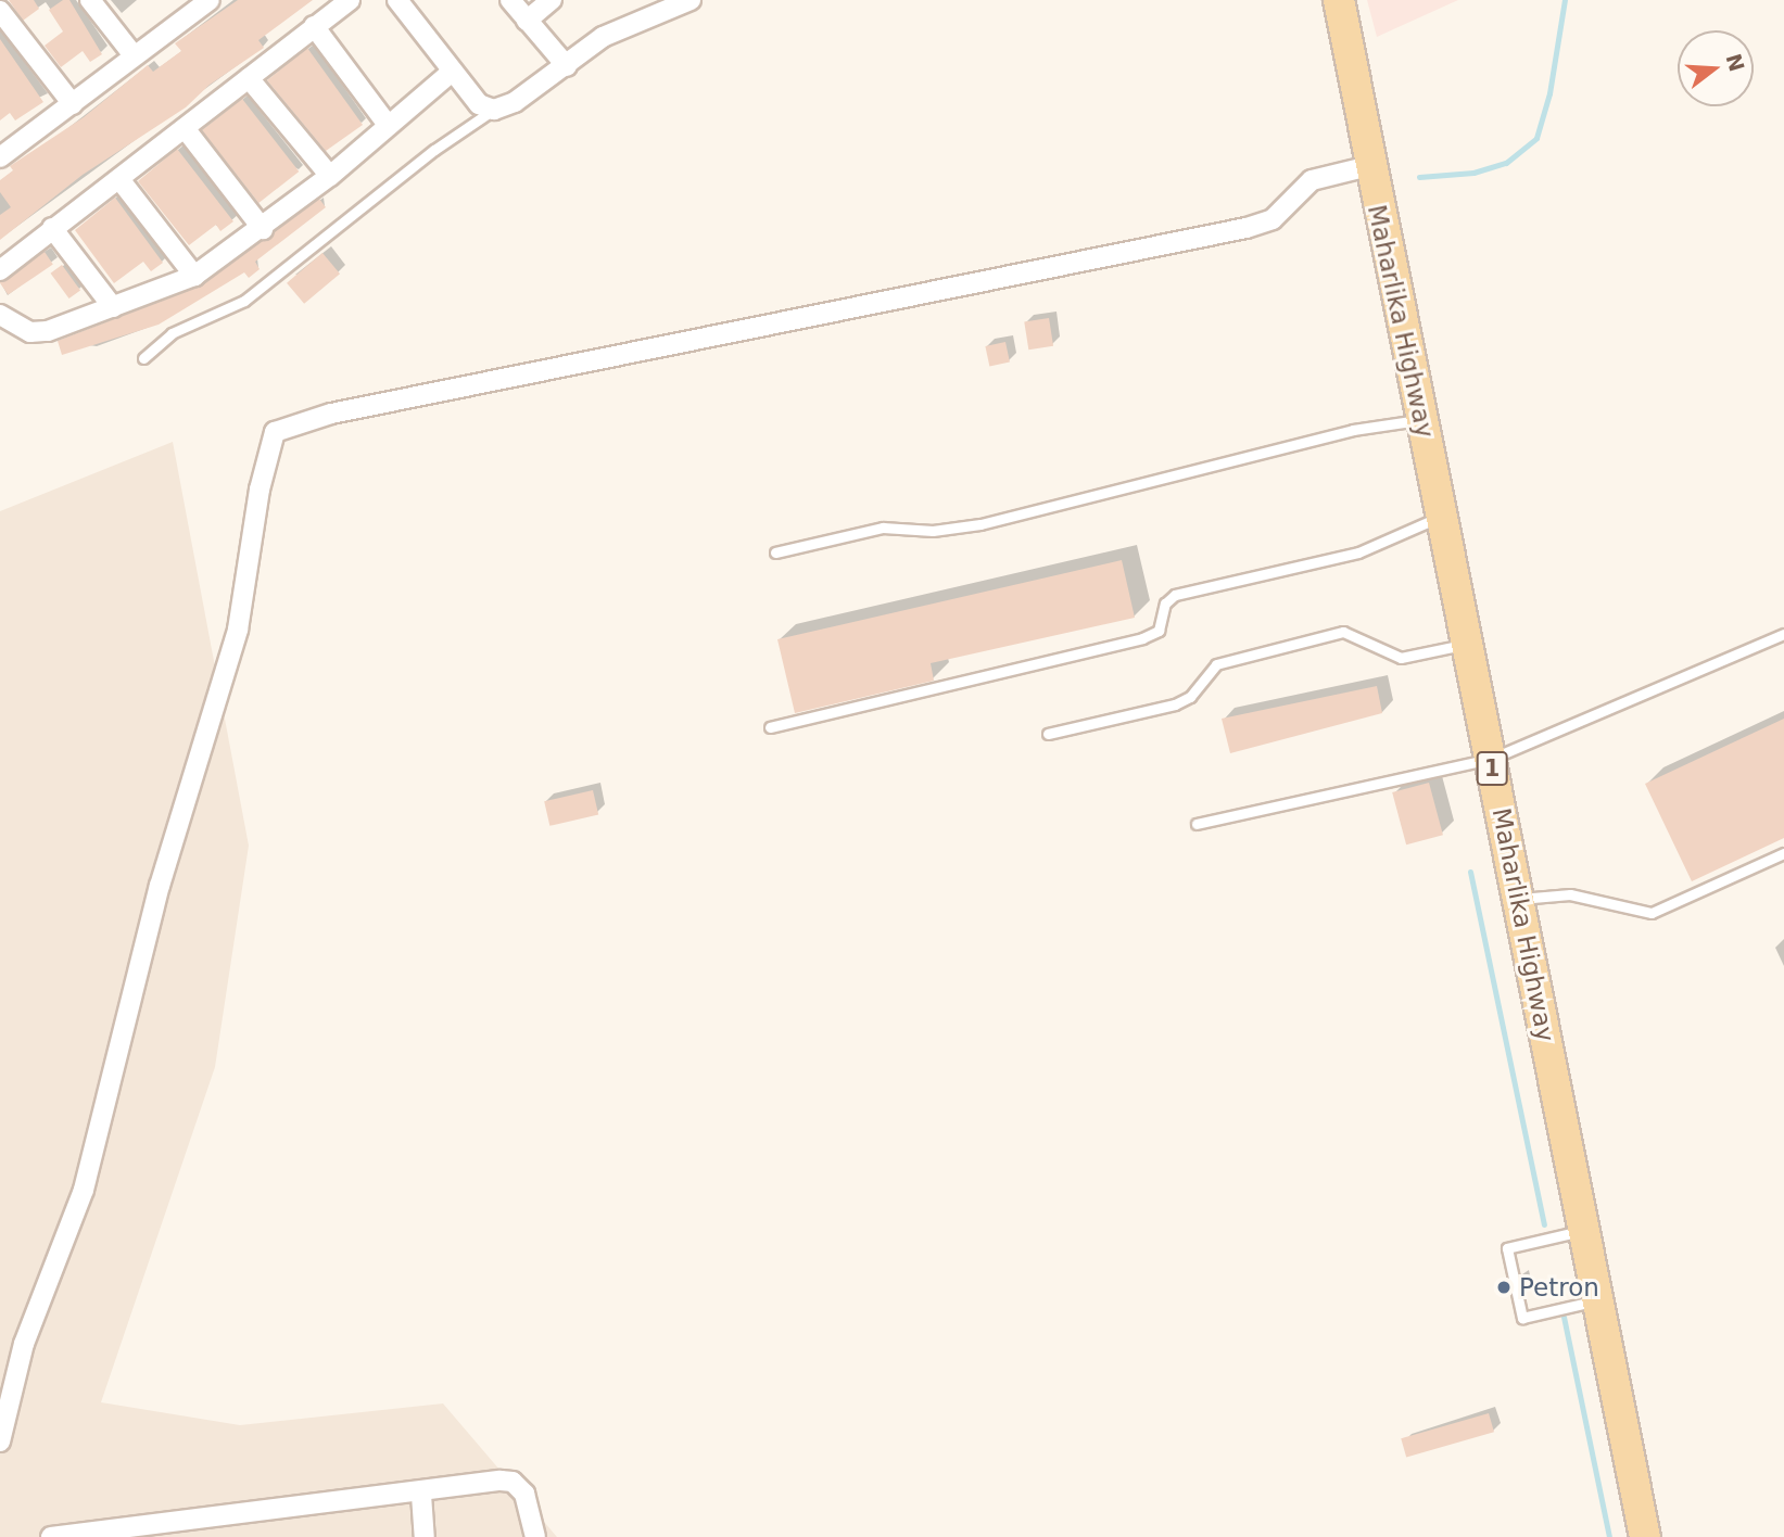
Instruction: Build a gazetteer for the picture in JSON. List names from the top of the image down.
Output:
{
  "streets": {
    "main road": ["Maharlika Highway", "1"]
  },
  "places": ["Petron"],
  "north": "right"
}
